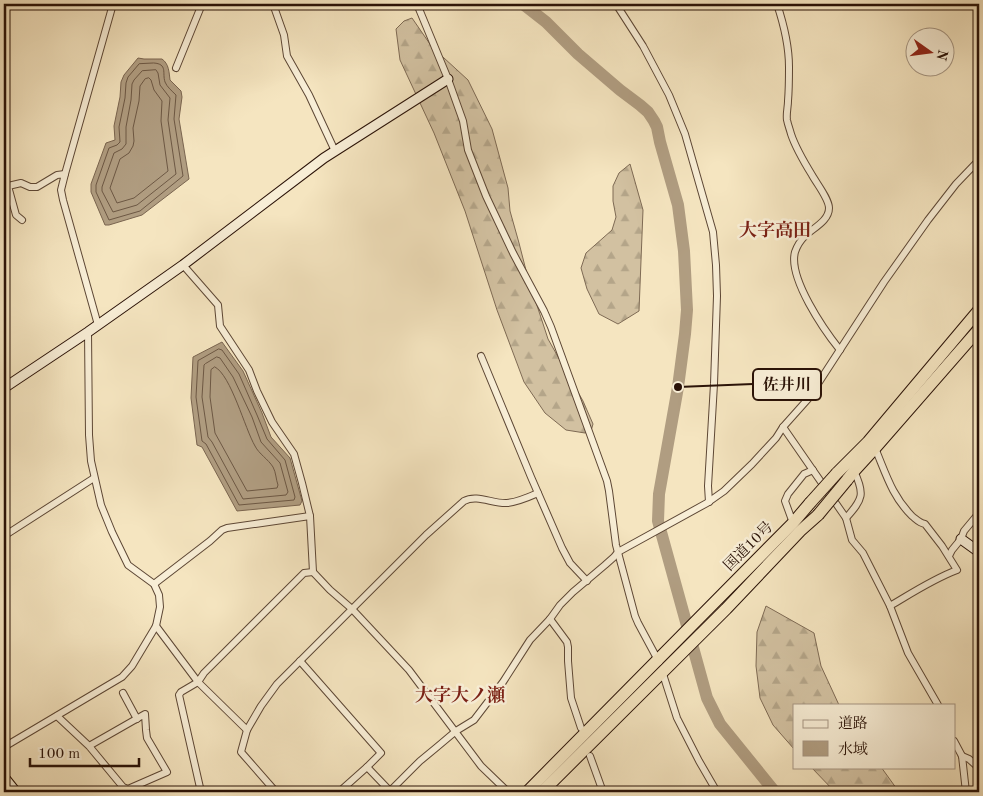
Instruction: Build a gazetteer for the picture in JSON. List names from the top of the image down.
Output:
{
  "streets": {
    "highway": ["国道10号"]
  },
  "districts": ["大字高田", "大字大ノ瀬"],
  "places": ["佐井川"],
  "legend": ["道路", "水域"],
  "scale_bar": "100 m",
  "north": "right"
}
